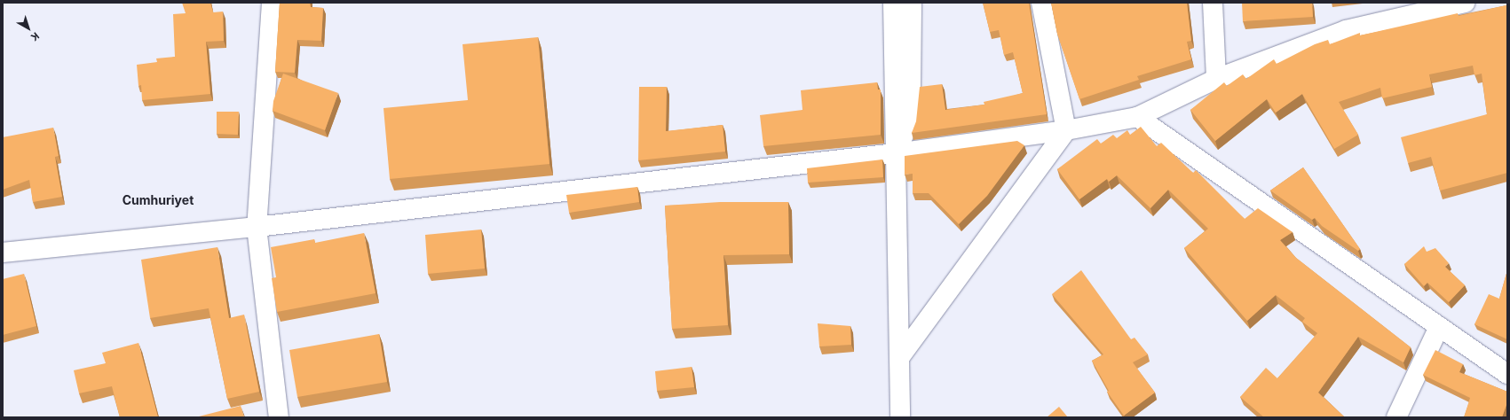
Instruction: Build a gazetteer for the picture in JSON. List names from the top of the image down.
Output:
{
  "districts": ["Cumhuriyet"],
  "north": "bottom right"
}
